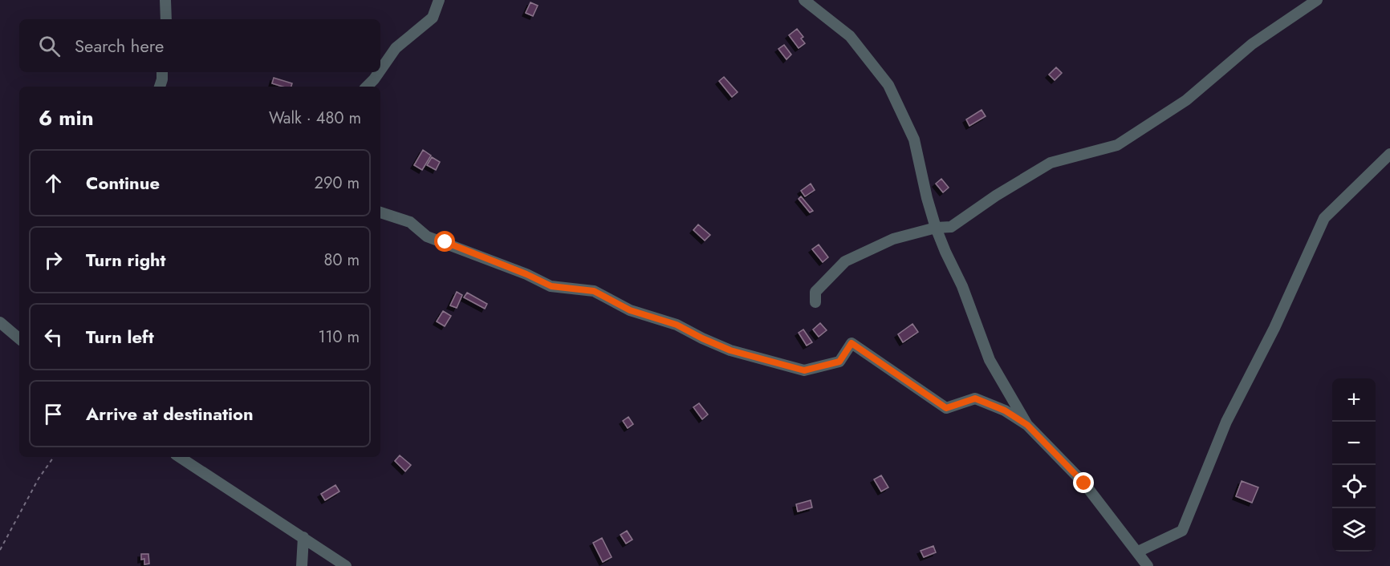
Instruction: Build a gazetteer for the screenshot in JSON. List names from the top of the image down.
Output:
{
  "page": {
    "search": "Search here",
    "heading": ["6 min", "Walk · 480 m"],
    "list": [
      ["Continue", "290 m"],
      ["Turn right", "80 m"],
      ["Turn left", "110 m"],
      "Arrive at destination"
    ],
    "map_buttons": ["+", "−"]
  }
}
